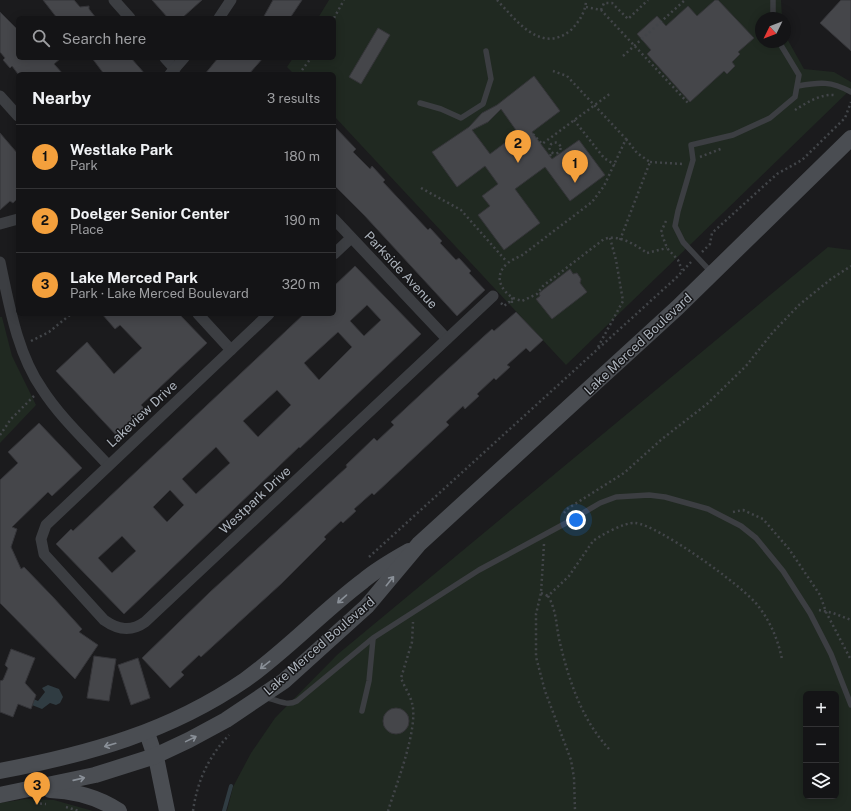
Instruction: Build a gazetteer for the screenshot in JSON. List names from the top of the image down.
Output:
{
  "streets": {
    "main road": ["Lake Merced Boulevard"],
    "street": ["Parkside Avenue", "Lakeview Drive", "Westpark Drive"]
  },
  "crossings": [
    ["Parkside Avenue", "Westpark Drive"],
    ["Lakeview Drive", "Westpark Drive"]
  ],
  "north": "bottom left",
  "page": {
    "search": "Search here",
    "heading": ["Nearby", "3 results"],
    "list": [
      {
        "mark": "1",
        "name": "Westlake Park",
        "note": "Park",
        "value": "180 m"
      },
      {
        "mark": "2",
        "name": "Doelger Senior Center",
        "note": "Place",
        "value": "190 m"
      },
      {
        "mark": "3",
        "name": "Lake Merced Park",
        "note": "Park · Lake Merced Boulevard",
        "value": "320 m"
      }
    ],
    "pins": ["2", "1", "3"],
    "map_buttons": ["+", "−"]
  }
}
